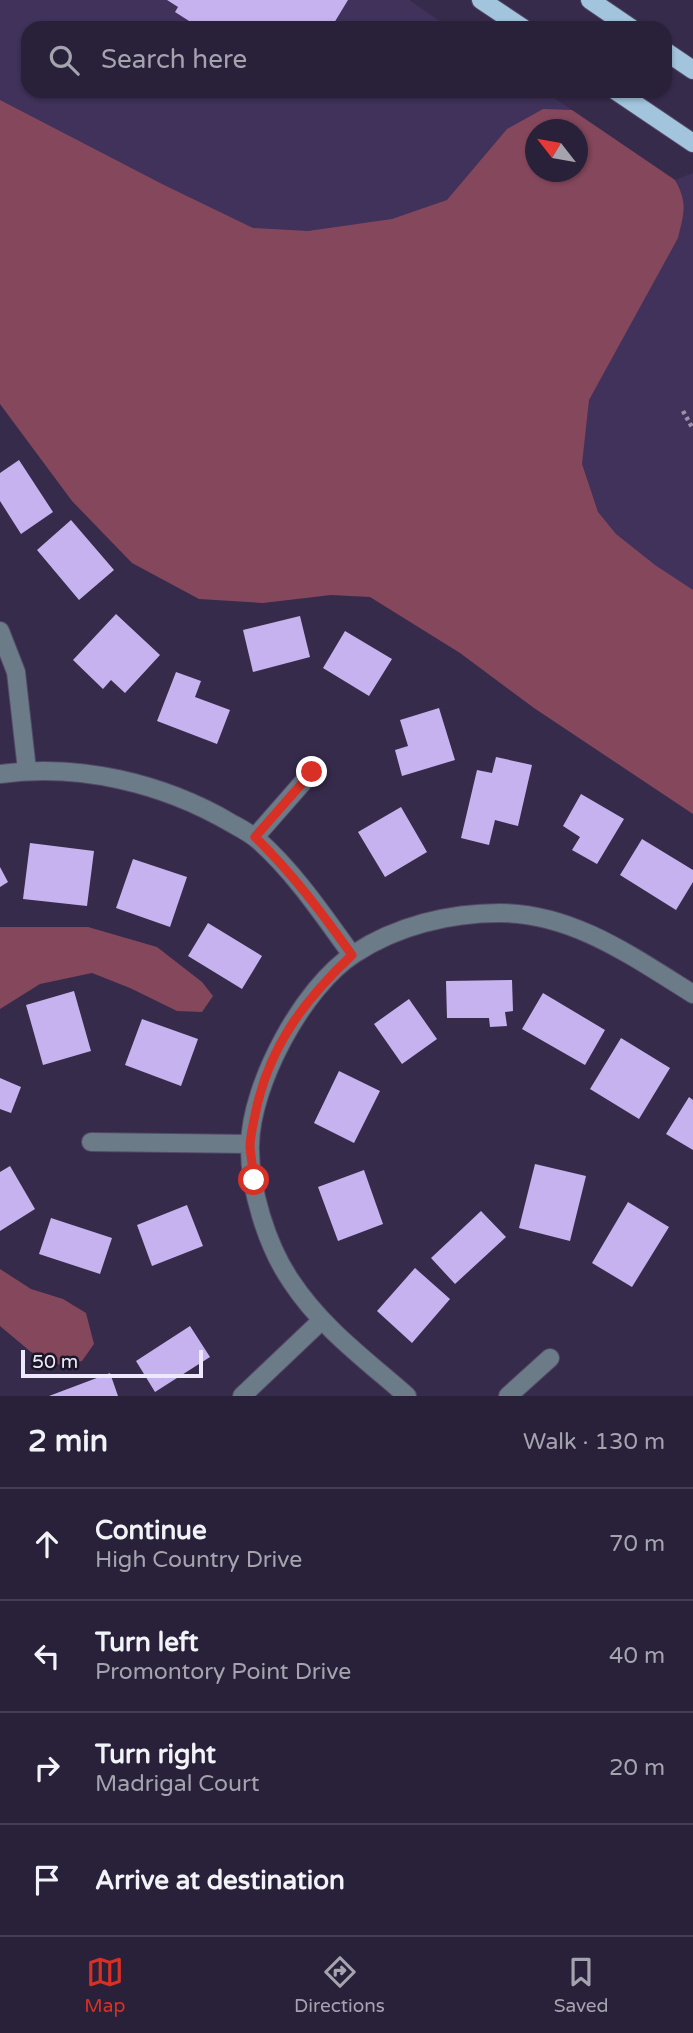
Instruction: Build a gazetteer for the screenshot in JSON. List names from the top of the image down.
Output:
{
  "scale_bar": "50 m",
  "north": "top left",
  "page": {
    "search": "Search here",
    "scale": "50 m",
    "heading": ["2 min", "Walk · 130 m"],
    "list": [
      ["Continue", "High Country Drive", "70 m"],
      ["Turn left", "Promontory Point Drive", "40 m"],
      ["Turn right", "Madrigal Court", "20 m"],
      "Arrive at destination"
    ],
    "nav": ["Map", "Directions", "Saved"]
  }
}
